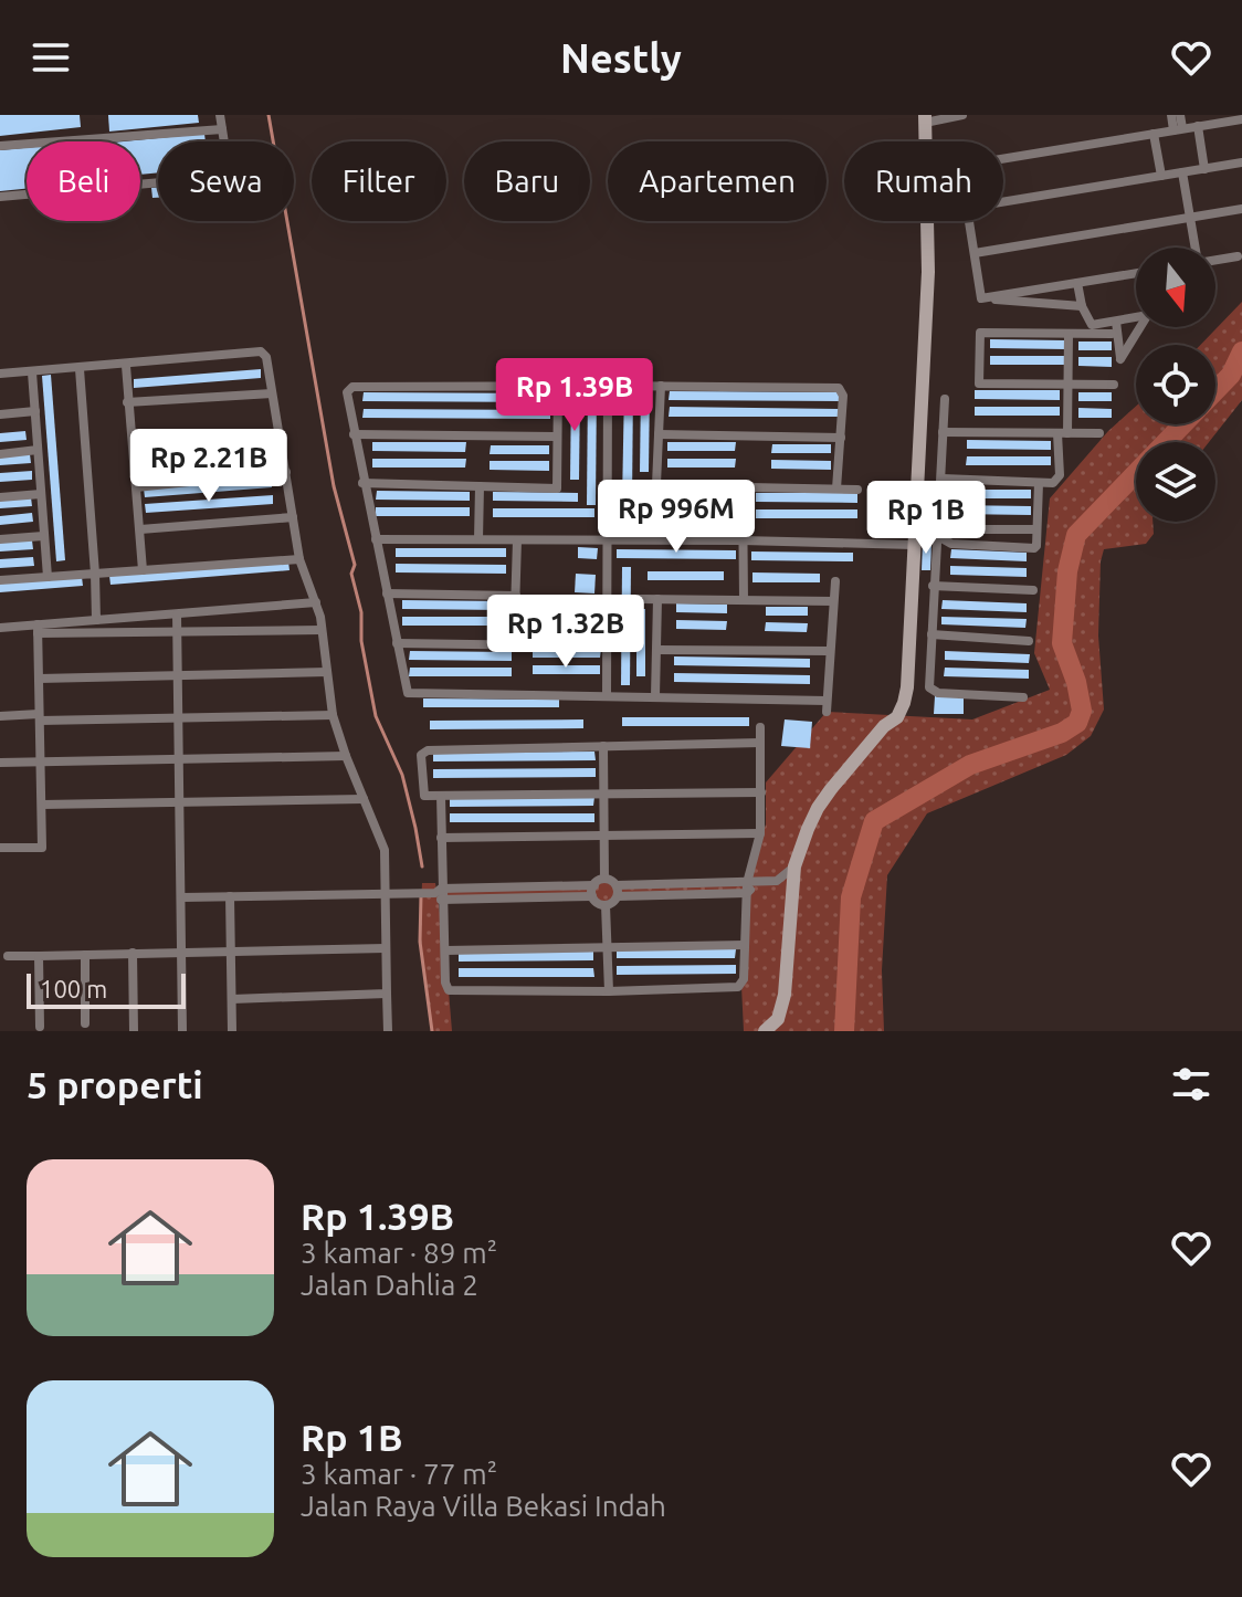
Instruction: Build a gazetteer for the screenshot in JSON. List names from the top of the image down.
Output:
{
  "scale_bar": "100 m",
  "north": "bottom",
  "page": {
    "header": "Nestly",
    "chip": [
      "Beli",
      "Sewa",
      "Filter",
      "Baru",
      "Apartemen",
      "Rumah"
    ],
    "price": [
      "Rp 1.39B",
      "Rp 2.21B",
      "Rp 996M",
      "Rp 1B",
      "Rp 1.32B"
    ],
    "scale": "100 m",
    "heading": "5 properti",
    "list": [
      {
        "name": "Rp 1.39B",
        "note": "3 kamar · 89 m² · Jalan Dahlia 2"
      },
      {
        "name": "Rp 1B",
        "note": "3 kamar · 77 m² · Jalan Raya Villa Bekasi Indah"
      }
    ]
  }
}
